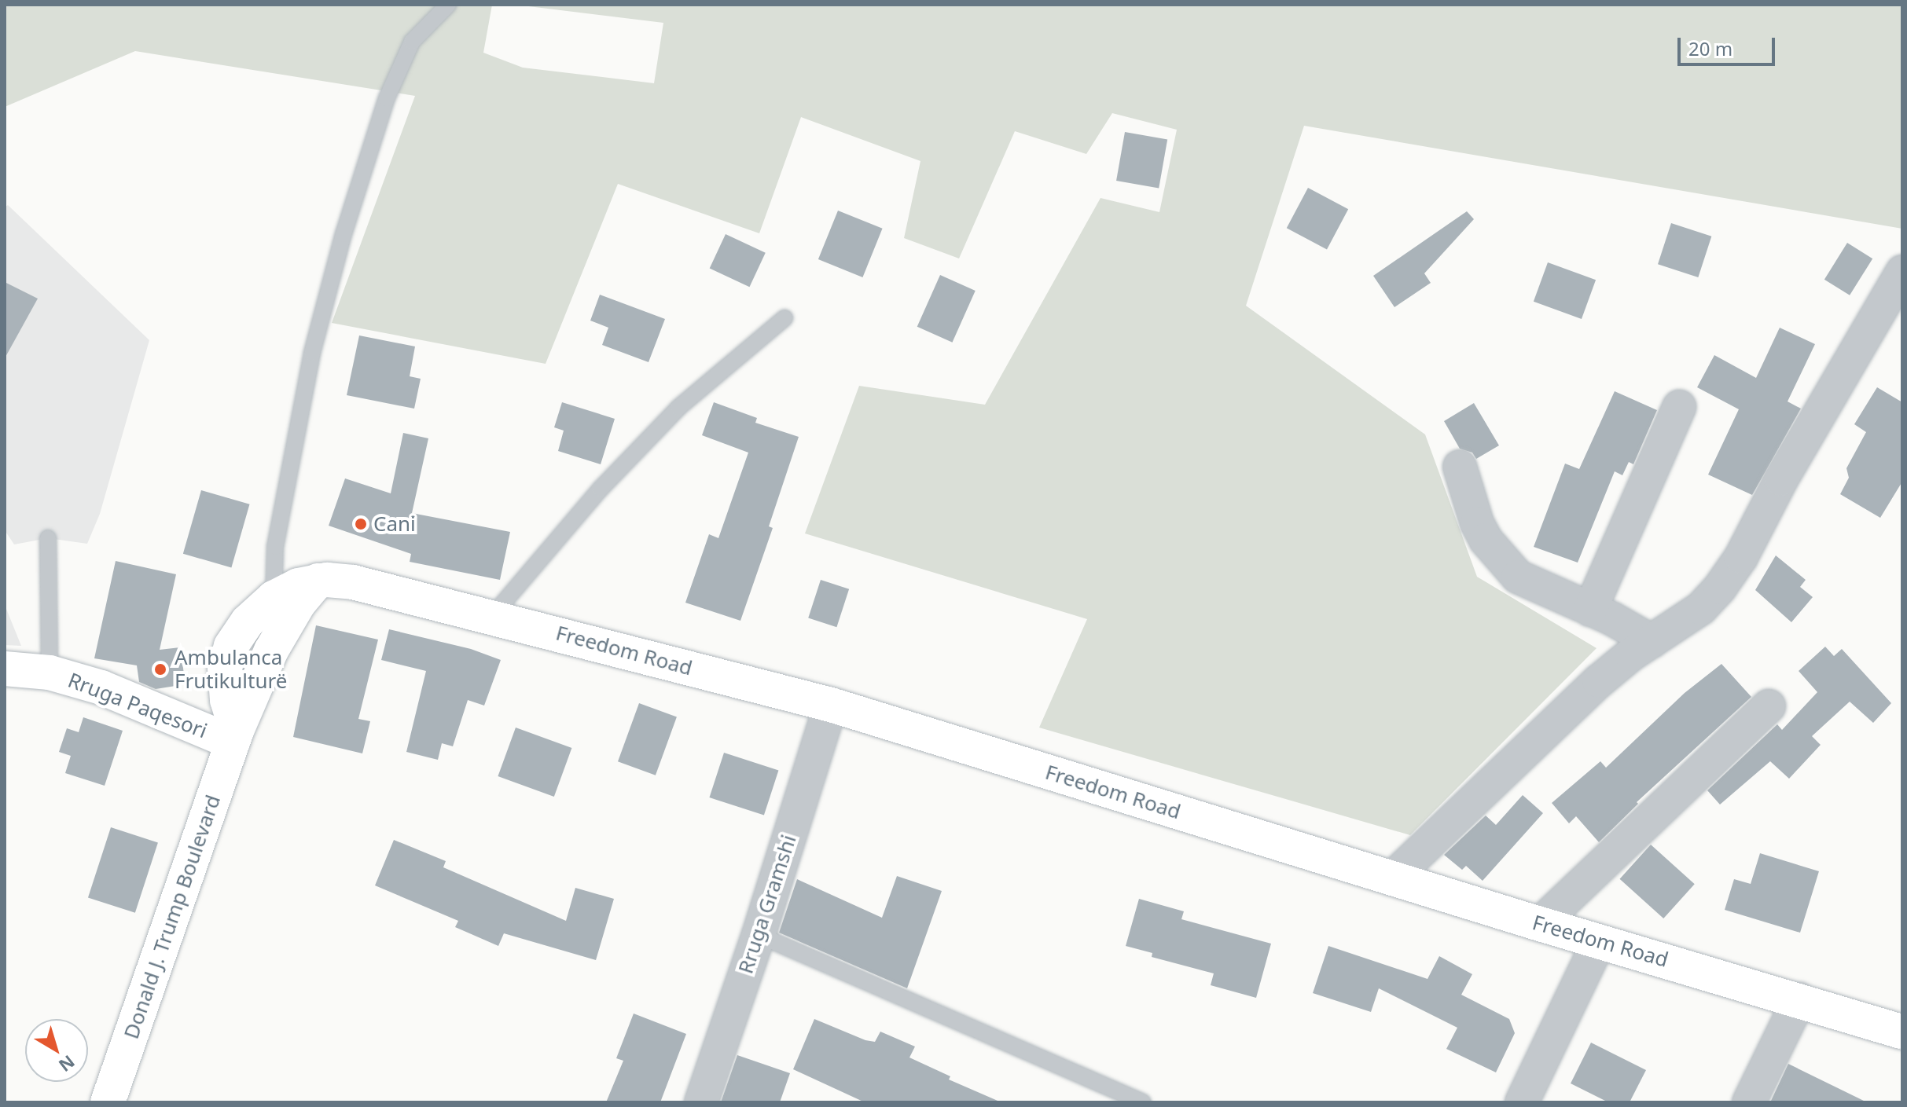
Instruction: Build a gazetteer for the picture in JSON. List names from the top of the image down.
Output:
{
  "streets": {
    "main road": ["Freedom Road", "Rruga Paqesori", "Donald J. Trump Boulevard"],
    "street": ["Rruga Gramshi"]
  },
  "crossings": [
    ["Freedom Road", "Rruga Gramshi"],
    ["Freedom Road", "Donald J. Trump Boulevard"],
    ["Rruga Paqesori", "Donald J. Trump Boulevard"]
  ],
  "places": ["Cani", "Ambulanca Frutikulturë"],
  "scale_bar": "20 m",
  "north": "bottom right"
}
